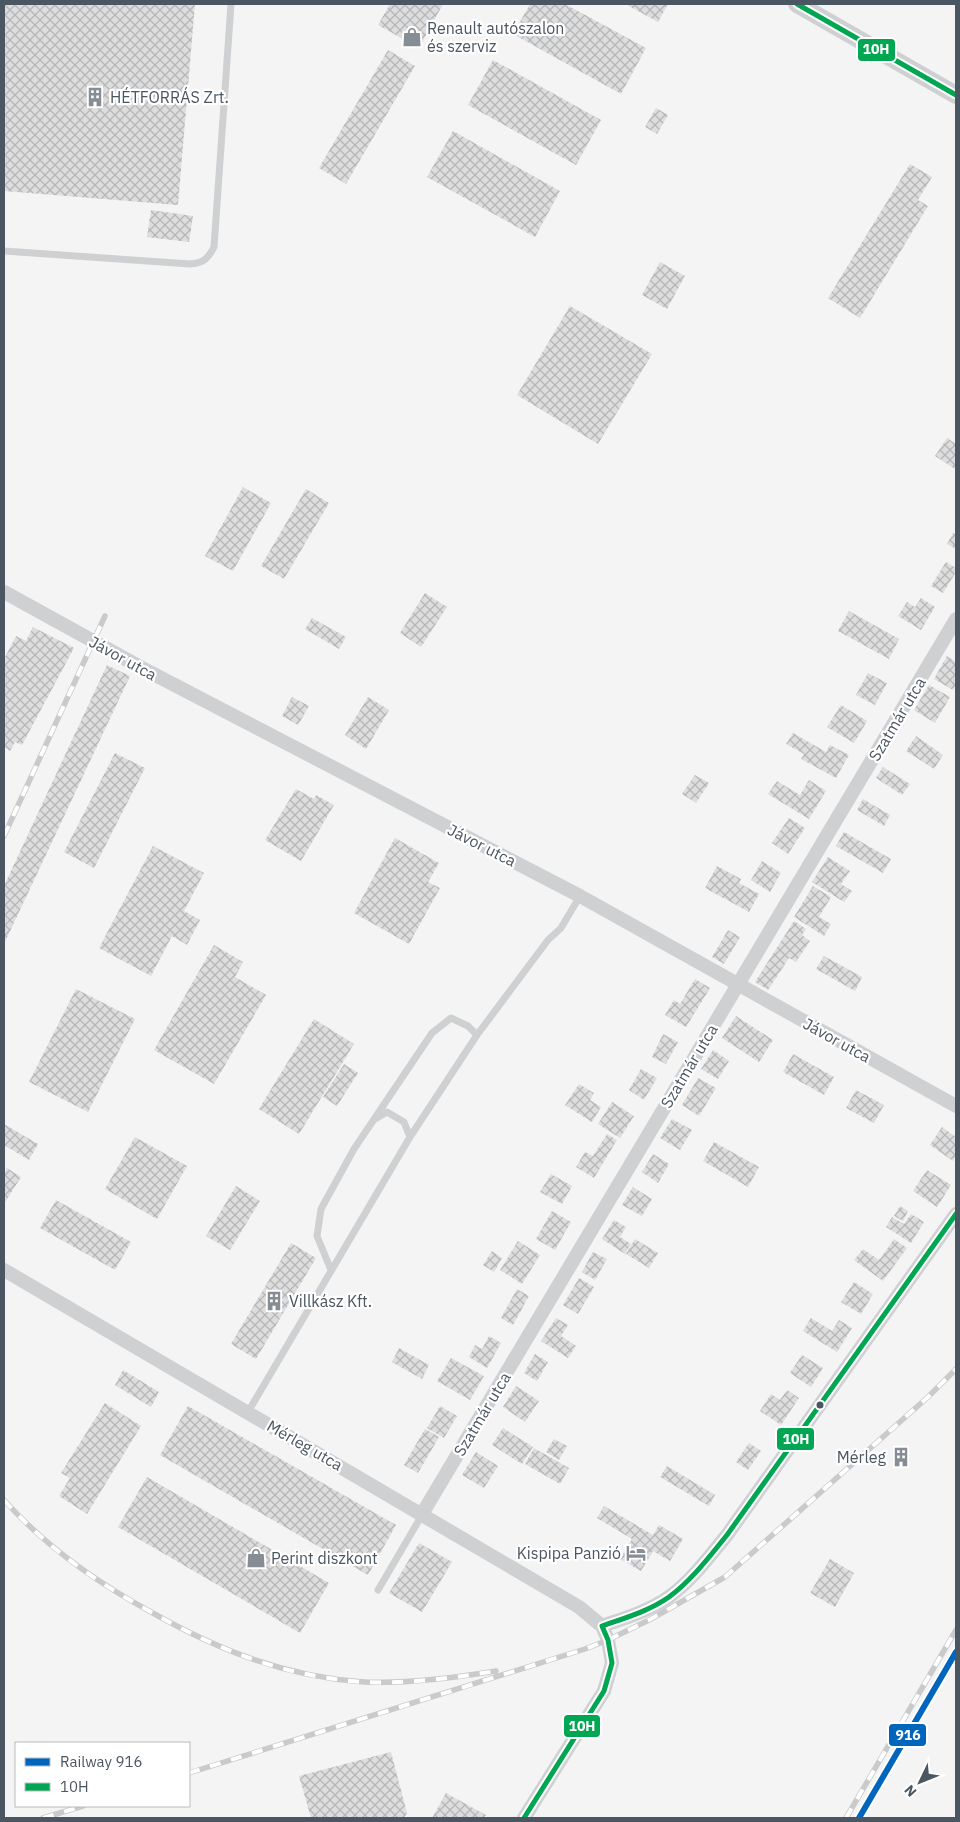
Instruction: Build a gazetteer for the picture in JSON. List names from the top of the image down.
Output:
{
  "streets": {
    "street": ["Jávor utca", "Szatmár utca", "Mérleg utca"]
  },
  "crossings": [
    ["Jávor utca", "Szatmár utca"],
    ["Szatmár utca", "Mérleg utca"]
  ],
  "places": {
    "shop": ["Renault autószalon és szerviz", "Perint diszkont"],
    "building": ["HÉTFORRÁS Zrt.", "Villkász Kft.", "Mérleg"],
    "hotel": ["Kispipa Panzió"]
  },
  "lines": ["transit line 10H", "rail line 916"],
  "legend": ["Railway 916", "10H"],
  "north": "bottom left"
}
